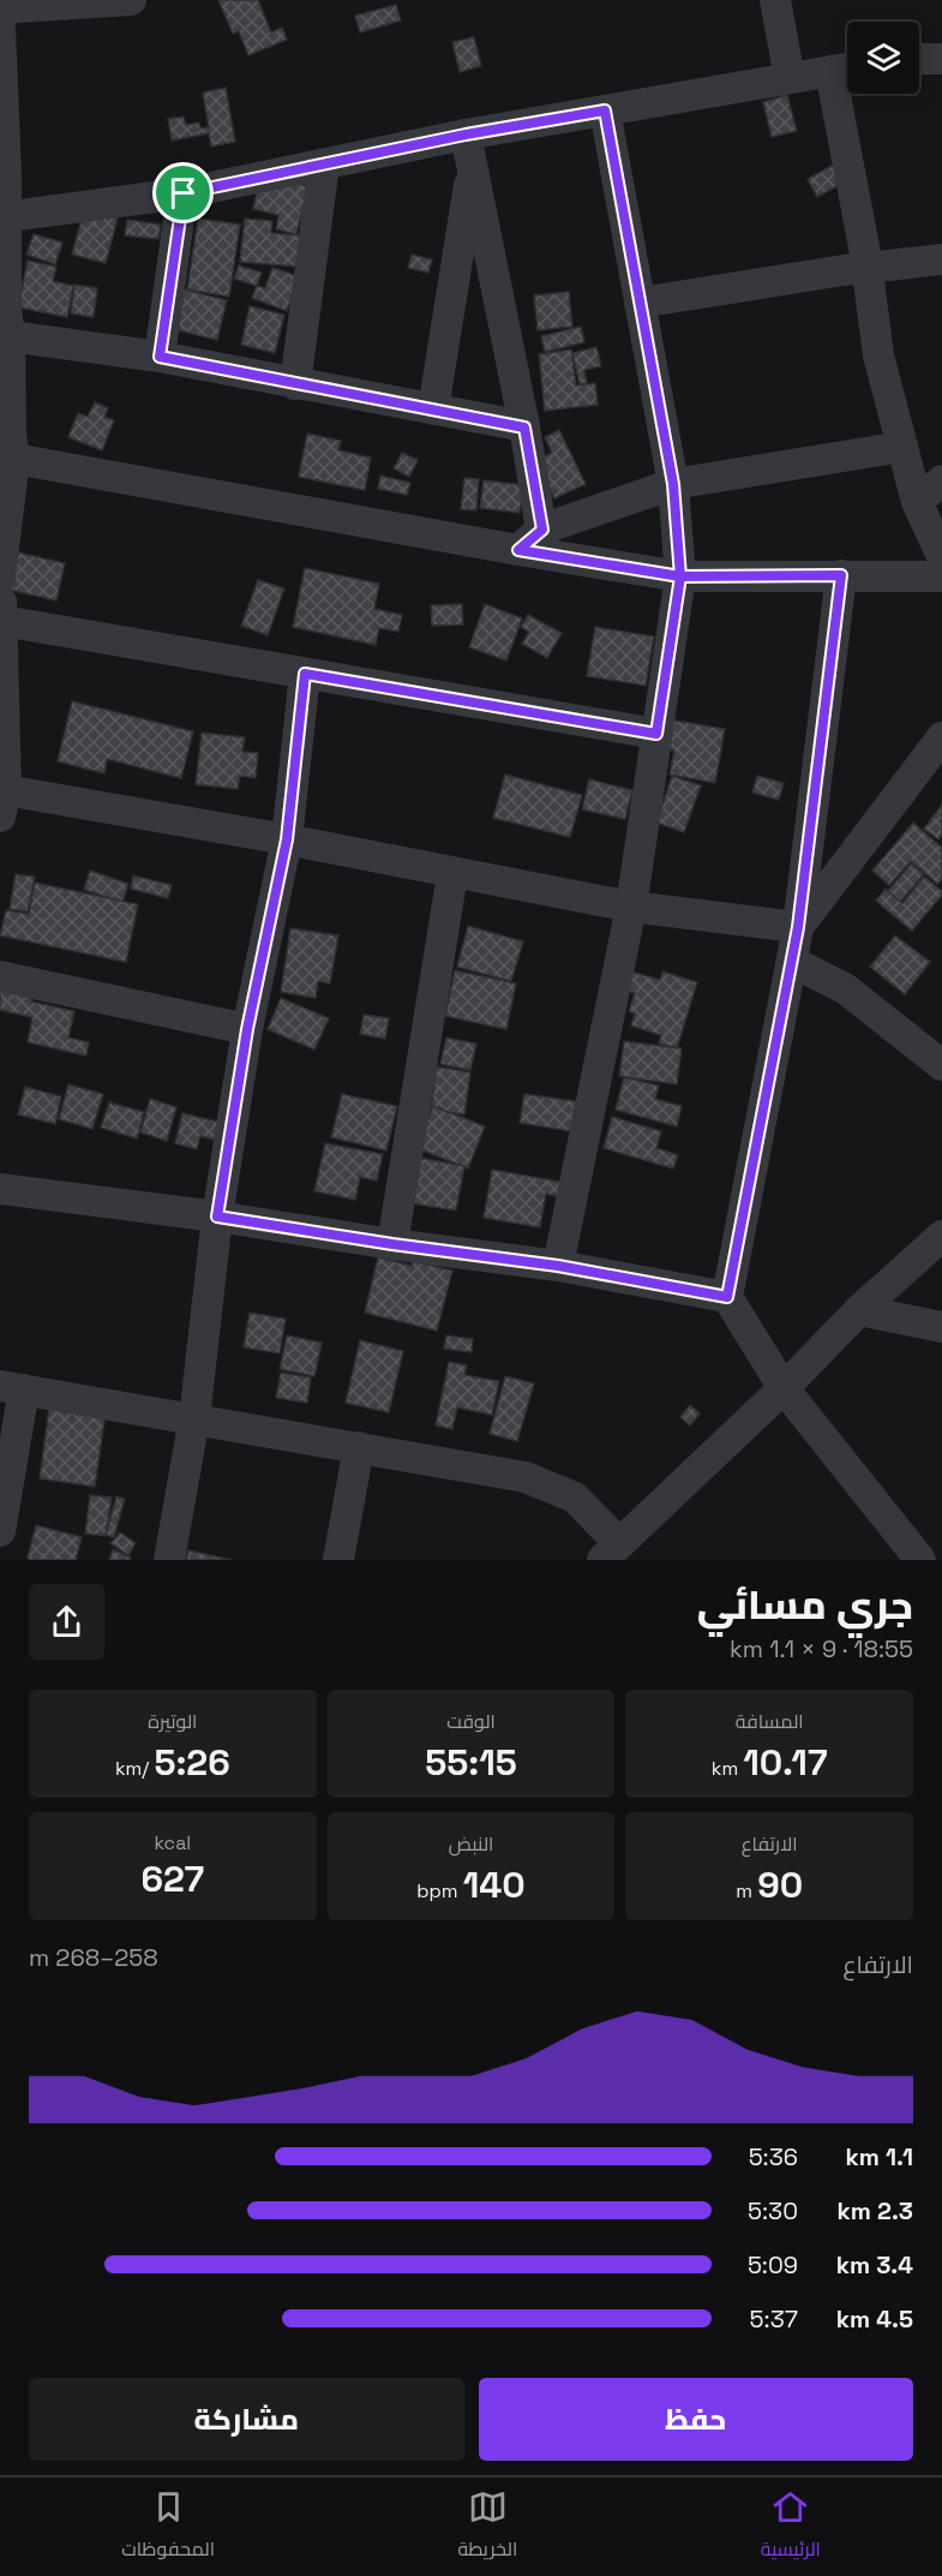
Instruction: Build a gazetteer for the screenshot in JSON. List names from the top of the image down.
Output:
{
  "page": {
    "heading": ["جري مسائي", "18:55 · 9 × 1.1 km"],
    "stats": [
      ["المسافة", "10.17 km"],
      ["الوقت", "55:15"],
      ["الوتيرة", "5:26 /km"],
      ["الارتفاع", "90 m"],
      ["النبض", "140 bpm"],
      ["kcal", "627"]
    ],
    "chart": ["الارتفاع", "258–268 m"],
    "list": [
      {
        "name": "1.1 km",
        "note": "5:36"
      },
      {
        "name": "2.3 km",
        "note": "5:30"
      },
      {
        "name": "3.4 km",
        "note": "5:09"
      },
      {
        "name": "4.5 km",
        "note": "5:37"
      }
    ],
    "buttons": ["حفظ", "مشاركة"],
    "tabs": ["الرئيسية", "الخريطة", "المحفوظات"]
  }
}
